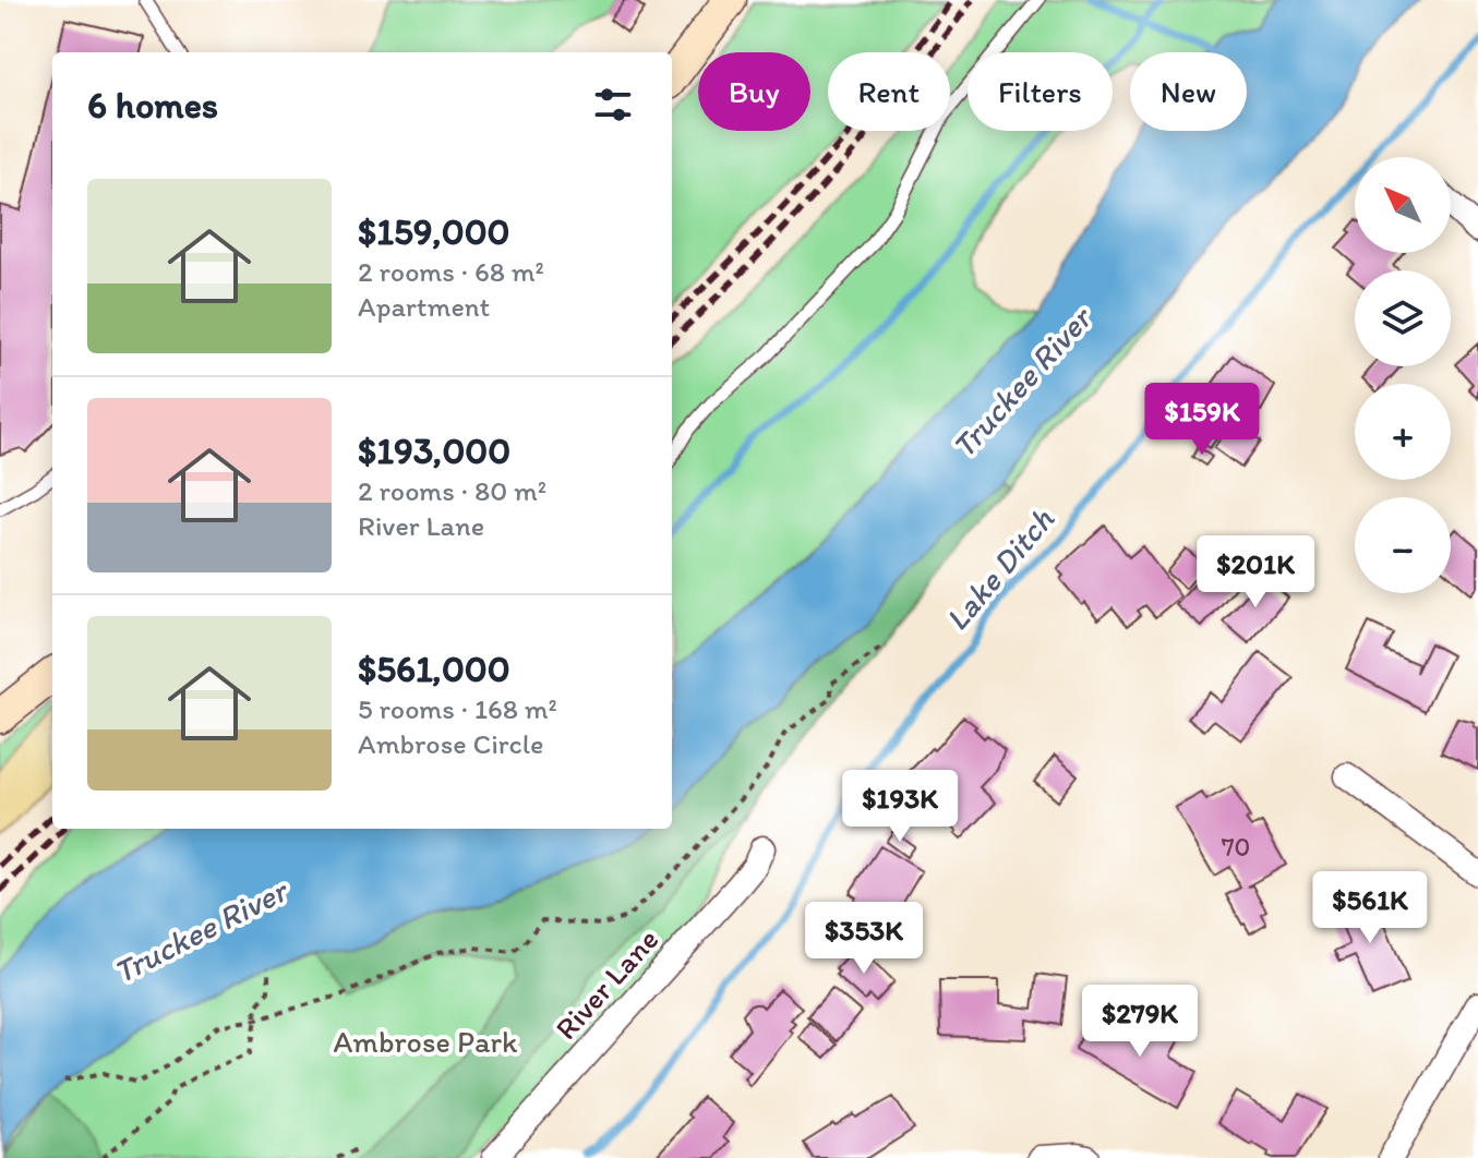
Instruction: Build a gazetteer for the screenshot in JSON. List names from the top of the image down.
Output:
{
  "streets": {
    "street": ["River Lane"]
  },
  "water": ["Truckee River", "Lake Ditch"],
  "parks": ["Ambrose Park"],
  "house_numbers": ["70"],
  "north": "top left",
  "page": {
    "chip": [
      "Buy",
      "Rent",
      "Filters",
      "New"
    ],
    "heading": "6 homes",
    "map_buttons": ["+", "−"],
    "list": [
      {
        "name": "$159,000",
        "note": "2 rooms · 68 m² · Apartment"
      },
      {
        "name": "$193,000",
        "note": "2 rooms · 80 m² · River Lane"
      },
      {
        "name": "$561,000",
        "note": "5 rooms · 168 m² · Ambrose Circle"
      }
    ],
    "price": [
      "$159K",
      "$201K",
      "$193K",
      "$561K",
      "$353K",
      "$279K"
    ]
  }
}
